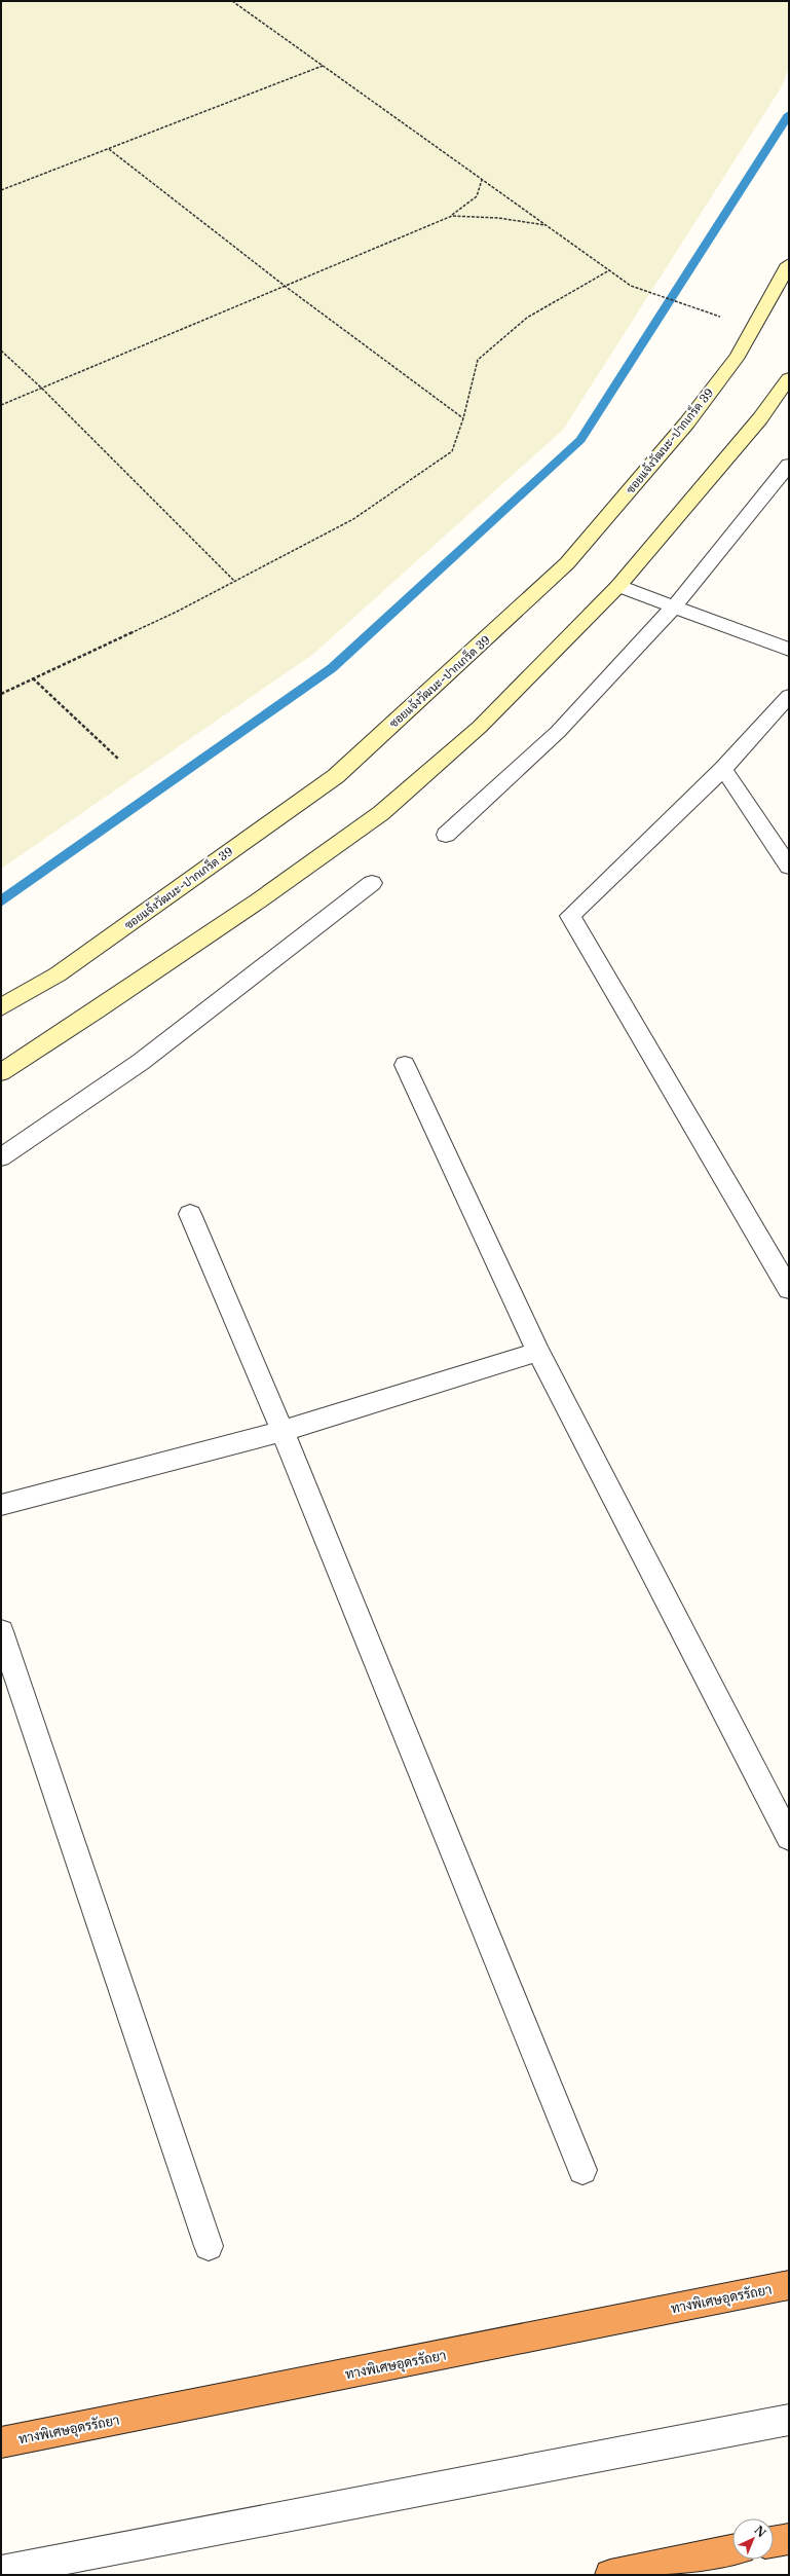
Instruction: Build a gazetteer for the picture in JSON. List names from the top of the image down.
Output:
{
  "streets": {
    "highway": ["ทางพิเศษอุดรรัถยา"],
    "main road": ["ซอยแจ้งวัฒนะ-ปากเกร็ด 39"]
  },
  "north": "top right"
}
